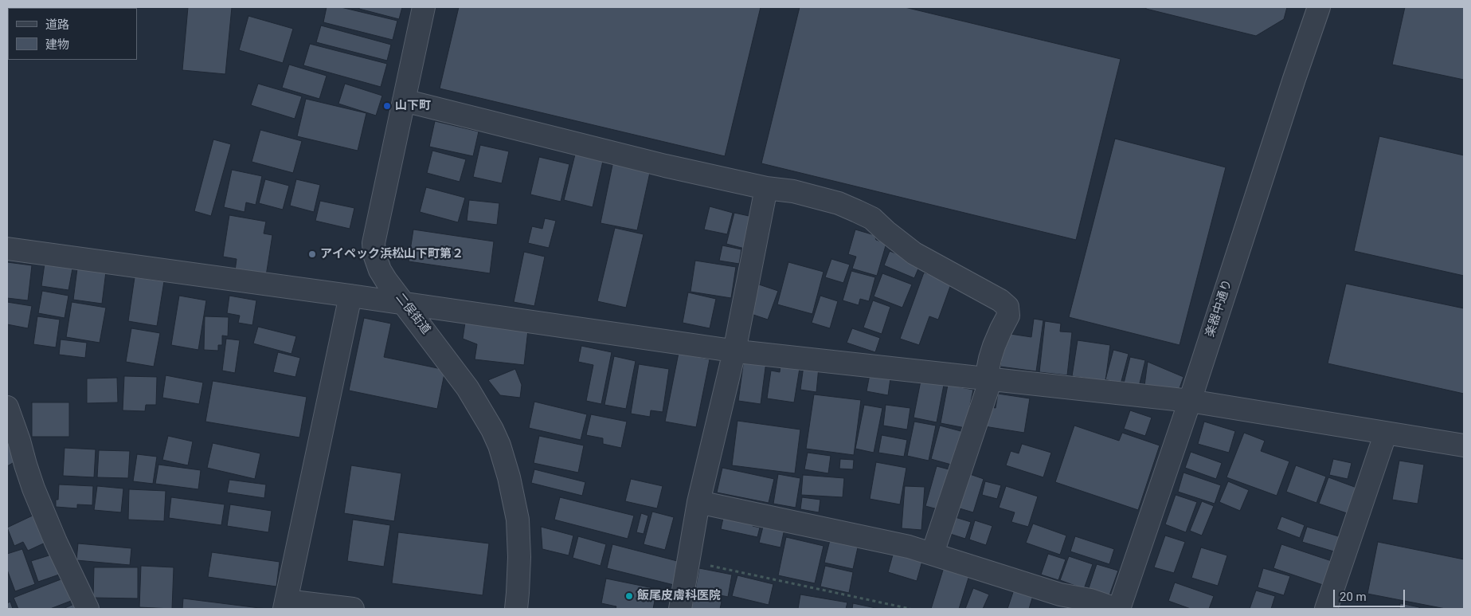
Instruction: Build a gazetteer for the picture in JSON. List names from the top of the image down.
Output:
{
  "streets": {
    "street": ["楽器中通り", "二俣街道"]
  },
  "places": ["山下町", "アイペック浜松山下町第２", "飯尾皮膚科医院"],
  "legend": ["道路", "建物"],
  "scale_bar": "20 m"
}
